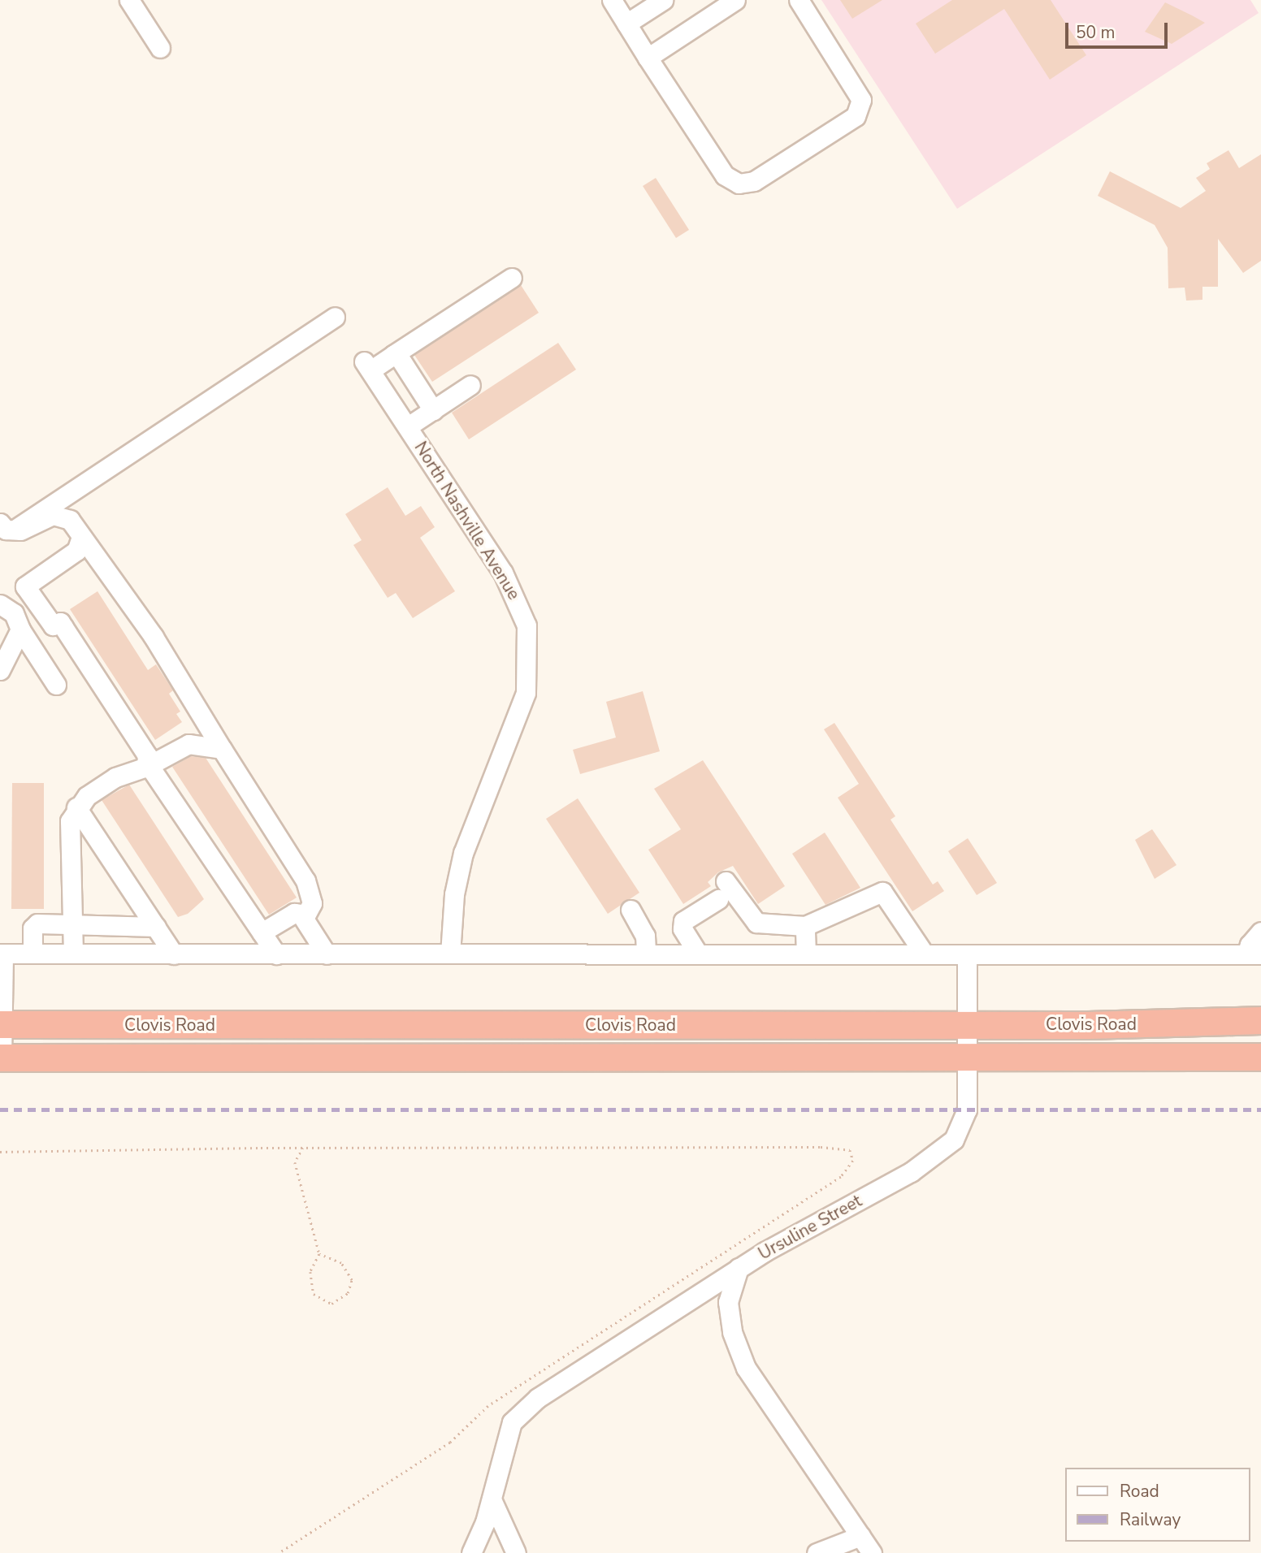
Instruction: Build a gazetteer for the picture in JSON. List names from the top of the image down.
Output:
{
  "streets": {
    "highway": ["Clovis Road"],
    "street": ["North Nashville Avenue", "Ursuline Street"]
  },
  "crossings": [
    ["Clovis Road", "Ursuline Street"]
  ],
  "legend": ["Road", "Railway"],
  "scale_bar": "50 m"
}
